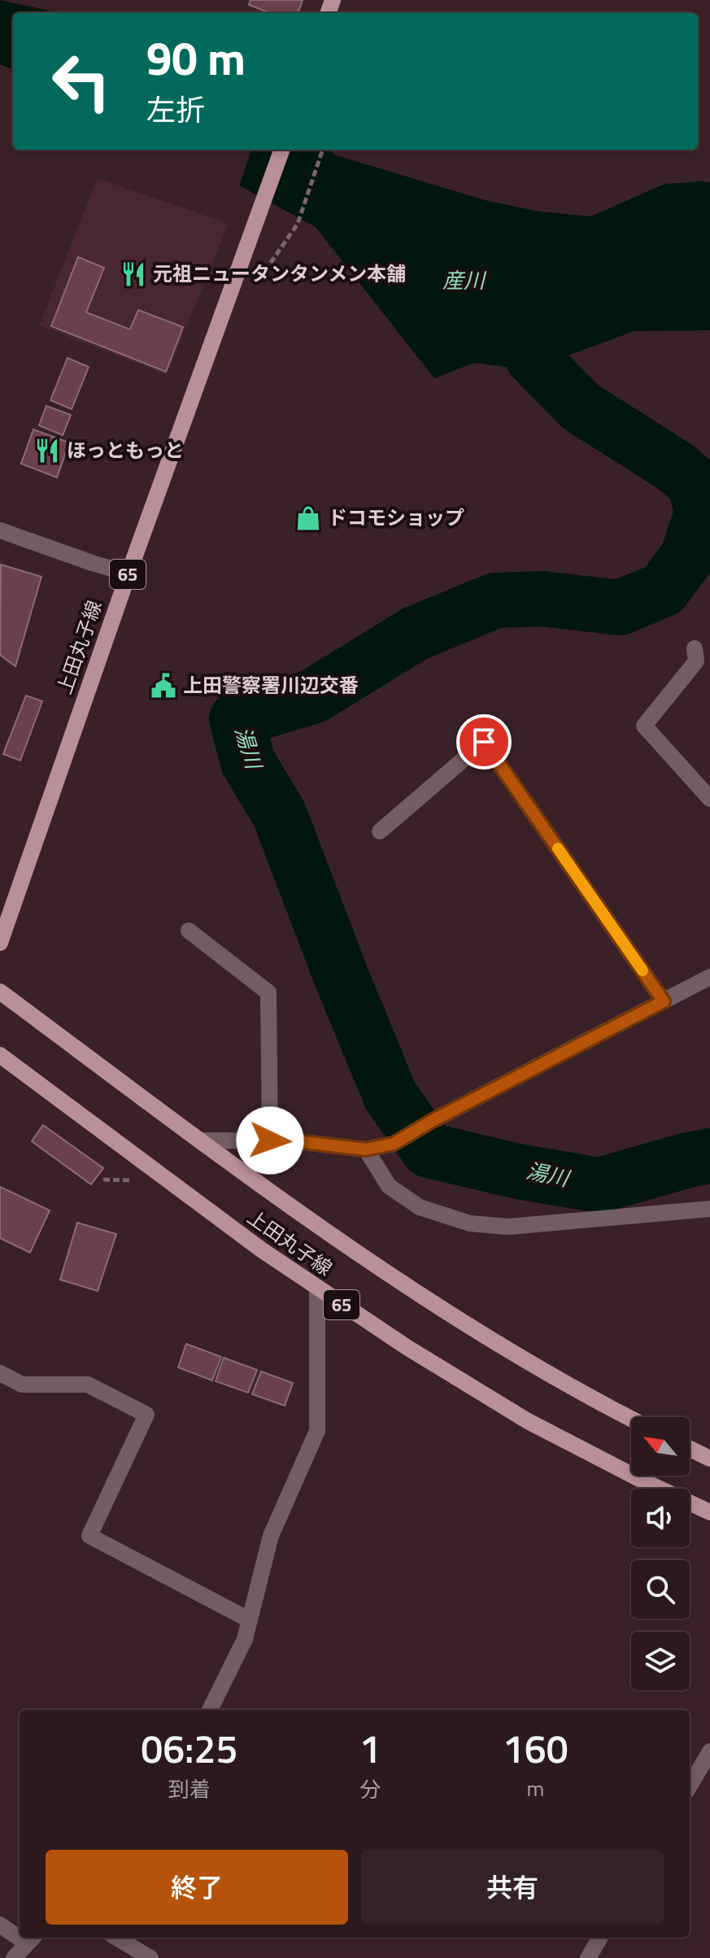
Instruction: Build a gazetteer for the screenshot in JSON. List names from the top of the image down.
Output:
{
  "streets": {
    "main road": ["65", "上田丸子線"]
  },
  "water": ["産川", "湯川"],
  "places": {
    "restaurant": ["元祖ニュータンタンメン本舗", "ほっともっと"],
    "shop": ["ドコモショップ"],
    "public building": ["上田警察署川辺交番"]
  },
  "north": "top left",
  "page": {
    "turn": ["90 m", "左折"],
    "eta": [
      "06:25",
      "到着",
      "1",
      "分",
      "160",
      "m"
    ],
    "buttons": ["終了", "共有"]
  }
}
